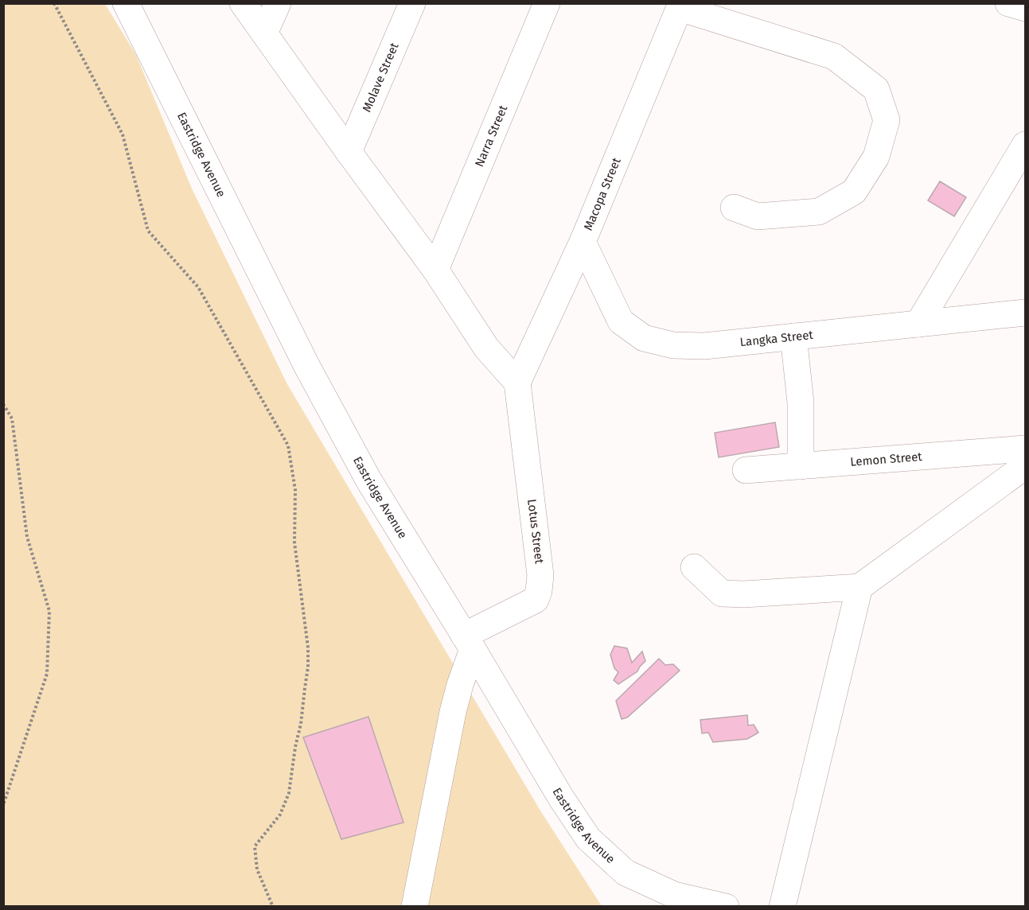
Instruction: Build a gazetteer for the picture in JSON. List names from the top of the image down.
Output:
{
  "streets": {
    "street": [
      "Molave Street",
      "Narra Street",
      "Eastridge Avenue",
      "Macopa Street",
      "Langka Street",
      "Lemon Street",
      "Lotus Street"
    ]
  },
  "crossings": [
    ["Eastridge Avenue", "Lotus Street"],
    ["Macopa Street", "Langka Street"],
    ["Macopa Street", "Lotus Street"]
  ]
}
